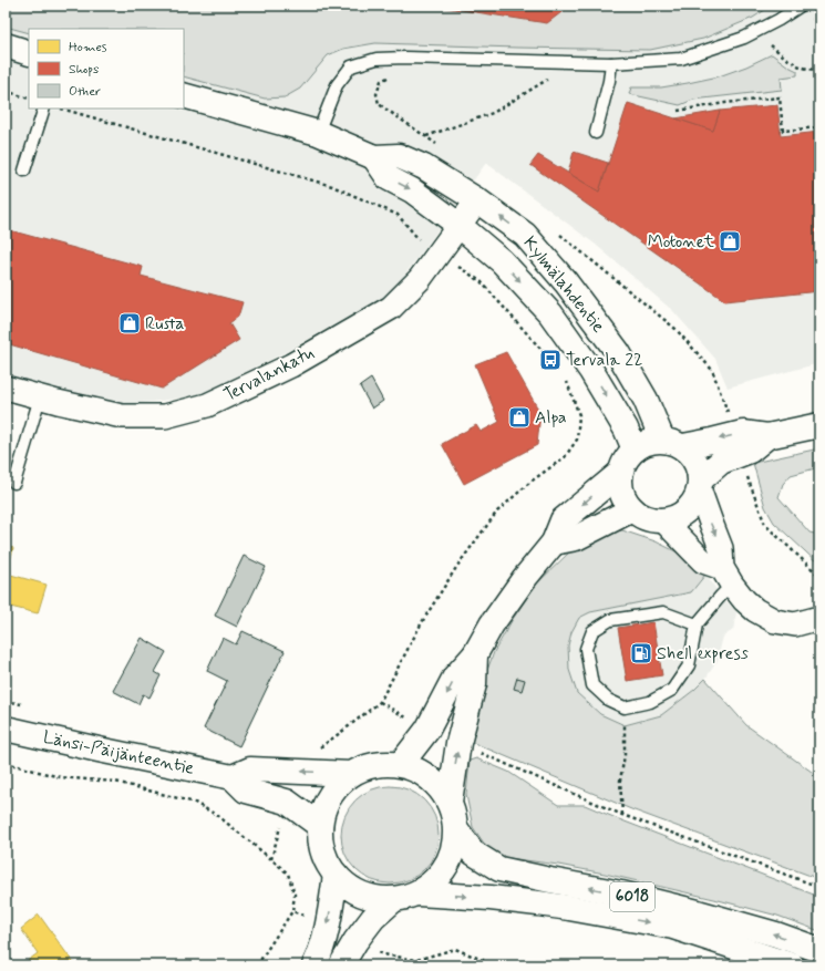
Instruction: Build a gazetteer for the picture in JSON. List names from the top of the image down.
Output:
{
  "streets": {
    "main road": ["Kylmälahdentie", "Länsi-Päijänteentie", "6018"],
    "street": ["Tervalankatu"]
  },
  "crossings": [
    ["Kylmälahdentie", "Tervalankatu"],
    ["Länsi-Päijänteentie", "6018"]
  ],
  "places": {
    "shop": ["Motonet", "Rusta", "Alpa"],
    "bus stop": ["Tervala 22"],
    "fuel station": ["Shell express"]
  },
  "legend": ["Homes", "Shops", "Other"]
}
